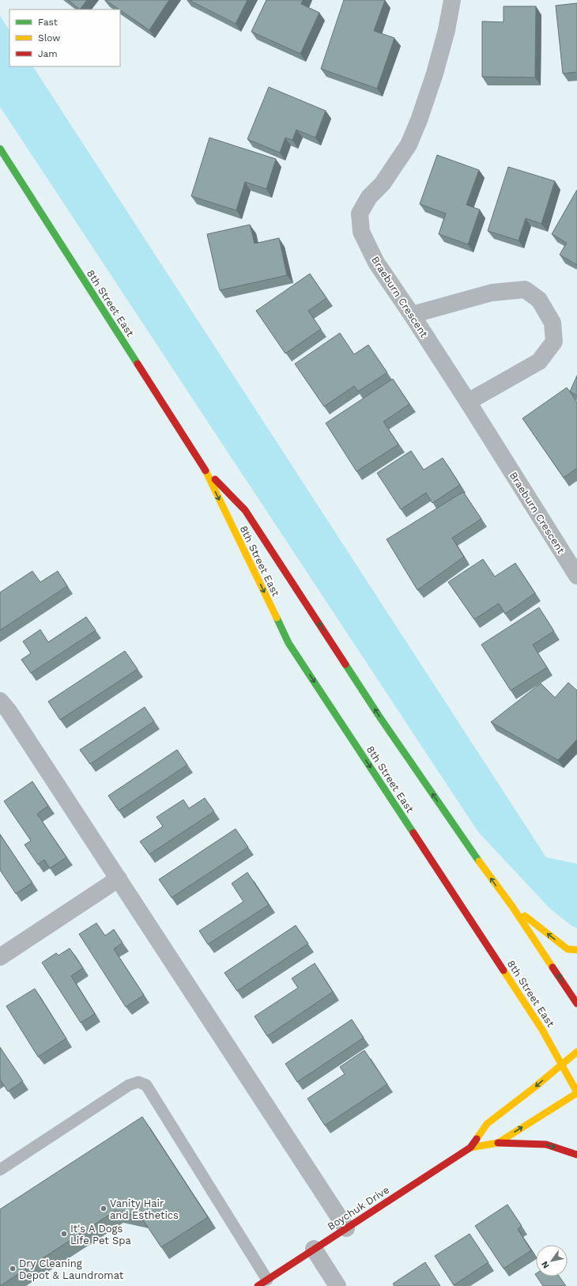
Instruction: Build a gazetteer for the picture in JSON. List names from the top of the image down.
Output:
{
  "streets": {
    "main road": ["8th Street East", "Boychuk Drive"],
    "street": ["Braeburn Crescent"]
  },
  "crossings": [
    ["8th Street East", "Boychuk Drive"]
  ],
  "places": ["Vanity Hair and Esthetics", "It's A Dogs Life Pet Spa", "Dry Cleaning Depot & Laundromat"],
  "legend": ["Fast", "Slow", "Jam"],
  "north": "bottom left"
}
